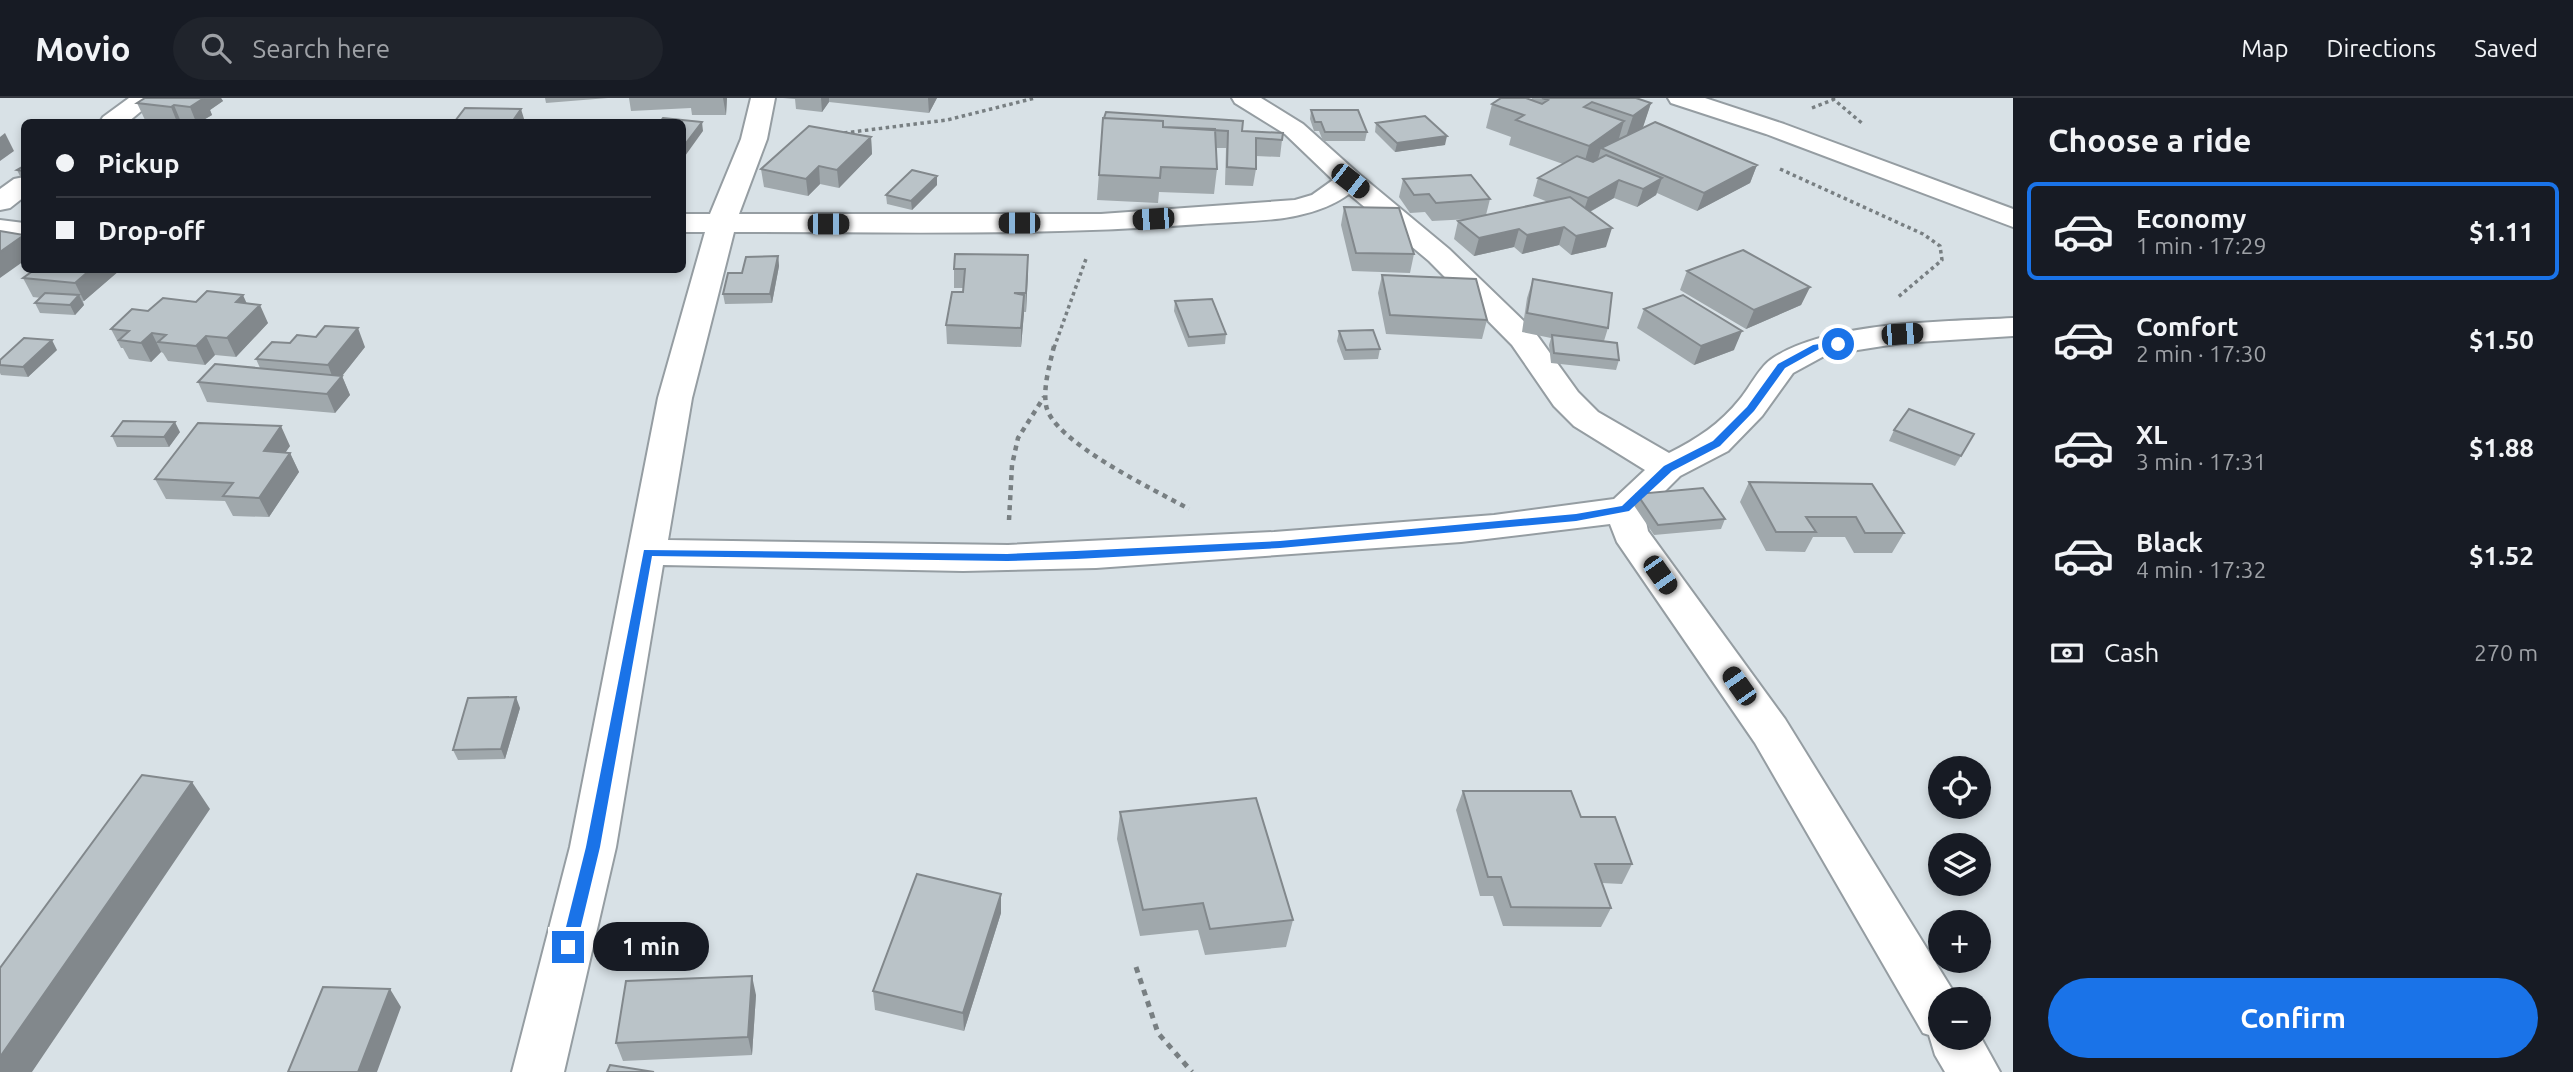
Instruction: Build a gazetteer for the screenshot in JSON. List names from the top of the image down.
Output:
{
  "page": {
    "header": "Movio",
    "search": "Search here",
    "nav": ["Map", "Directions", "Saved"],
    "heading": "Choose a ride",
    "banner": ["Pickup", "Drop-off"],
    "list": [
      {
        "name": "Economy",
        "note": "1 min · 17:29",
        "value": "$1.11"
      },
      {
        "name": "Comfort",
        "note": "2 min · 17:30",
        "value": "$1.50"
      },
      {
        "name": "XL",
        "note": "3 min · 17:31",
        "value": "$1.88"
      },
      {
        "name": "Black",
        "note": "4 min · 17:32",
        "value": "$1.52"
      }
    ],
    "pay": ["Cash", "270 m"],
    "map_buttons": ["+", "−"],
    "bubble": "1 min",
    "buttons": "Confirm"
  }
}
